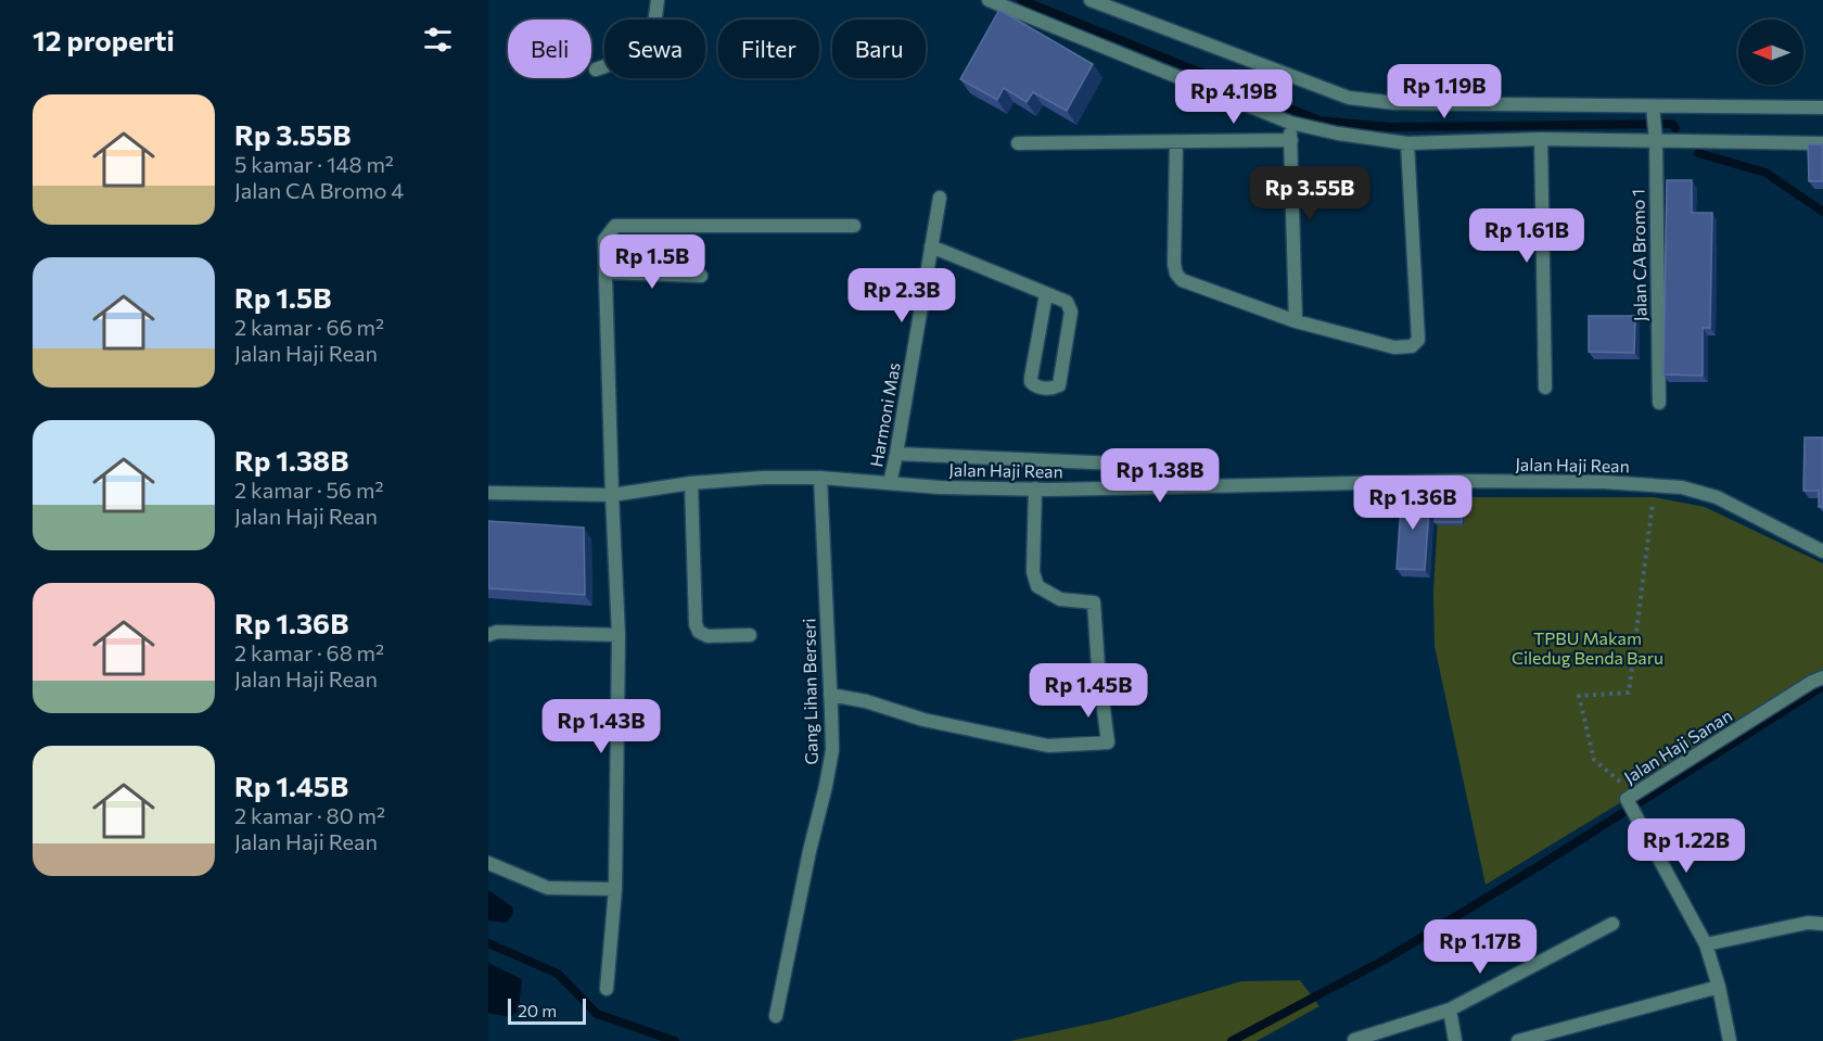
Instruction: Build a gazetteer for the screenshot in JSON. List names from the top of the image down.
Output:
{
  "streets": {
    "street": [
      "Jalan CA Bromo 1",
      "Harmoni Mas",
      "Jalan Haji Rean",
      "Gang Lihan Berseri",
      "Jalan Haji Sanan"
    ]
  },
  "crossings": [
    ["Harmoni Mas", "Jalan Haji Rean"],
    ["Jalan Haji Rean", "Gang Lihan Berseri"]
  ],
  "parks": ["TPBU Makam Ciledug Benda Baru"],
  "scale_bar": "20 m",
  "north": "left",
  "page": {
    "heading": "12 properti",
    "chip": [
      "Beli",
      "Sewa",
      "Filter",
      "Baru"
    ],
    "price": [
      "Rp 1.19B",
      "Rp 4.19B",
      "Rp 3.55B",
      "Rp 1.61B",
      "Rp 1.5B",
      "Rp 2.3B",
      "Rp 1.38B",
      "Rp 1.36B",
      "Rp 1.45B",
      "Rp 1.43B",
      "Rp 1.22B",
      "Rp 1.17B"
    ],
    "list": [
      {
        "name": "Rp 3.55B",
        "note": "5 kamar · 148 m² · Jalan CA Bromo 4"
      },
      {
        "name": "Rp 1.5B",
        "note": "2 kamar · 66 m² · Jalan Haji Rean"
      },
      {
        "name": "Rp 1.38B",
        "note": "2 kamar · 56 m² · Jalan Haji Rean"
      },
      {
        "name": "Rp 1.36B",
        "note": "2 kamar · 68 m² · Jalan Haji Rean"
      },
      {
        "name": "Rp 1.45B",
        "note": "2 kamar · 80 m² · Jalan Haji Rean"
      }
    ],
    "scale": "20 m"
  }
}
